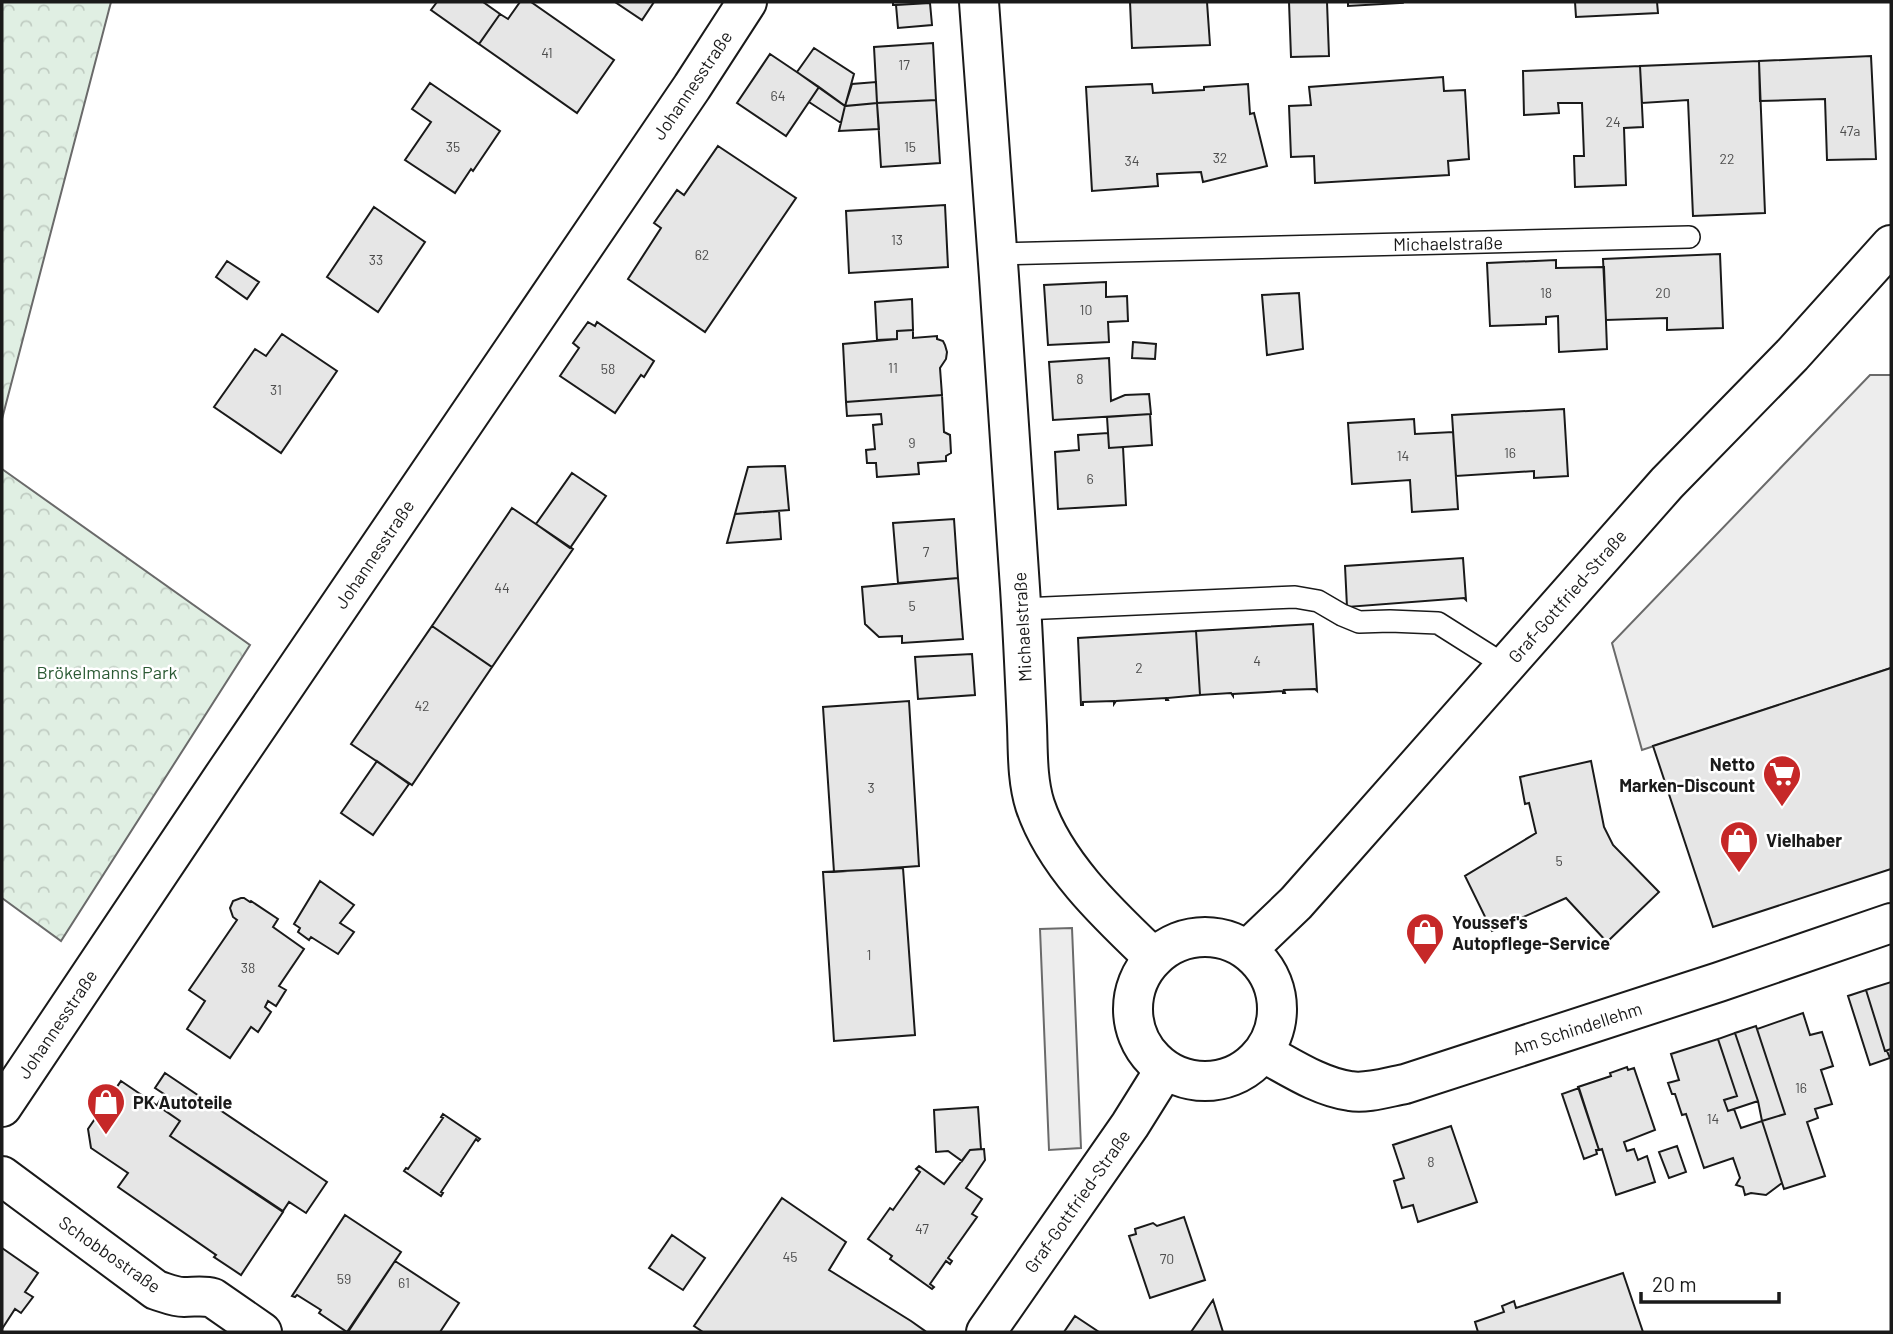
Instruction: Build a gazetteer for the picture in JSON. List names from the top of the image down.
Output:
{
  "streets": {
    "street": [
      "Johannesstraße",
      "Michaelstraße",
      "Graf-Gottfried-Straße",
      "Am Schindellehm",
      "Schobbostraße"
    ]
  },
  "crossings": [
    ["Michaelstraße", "Graf-Gottfried-Straße"],
    ["Michaelstraße", "Am Schindellehm"],
    ["Graf-Gottfried-Straße", "Am Schindellehm"]
  ],
  "parks": ["Brökelmanns Park"],
  "places": {
    "supermarket": ["Netto Marken-Discount"],
    "shop": ["Vielhaber", "Youssef's Autopflege-Service", "PK Autoteile"]
  },
  "house_numbers": [
    "41",
    "17",
    "64",
    "24",
    "47a",
    "35",
    "15",
    "32",
    "22",
    "34",
    "13",
    "62",
    "33",
    "18",
    "20",
    "10",
    "11",
    "58",
    "8",
    "31",
    "9",
    "16",
    "14",
    "6",
    "7",
    "44",
    "5",
    "4",
    "2",
    "42",
    "3",
    "5",
    "1",
    "38",
    "16",
    "14",
    "8",
    "47",
    "45",
    "70",
    "59",
    "61"
  ],
  "scale_bar": "20 m"
}
